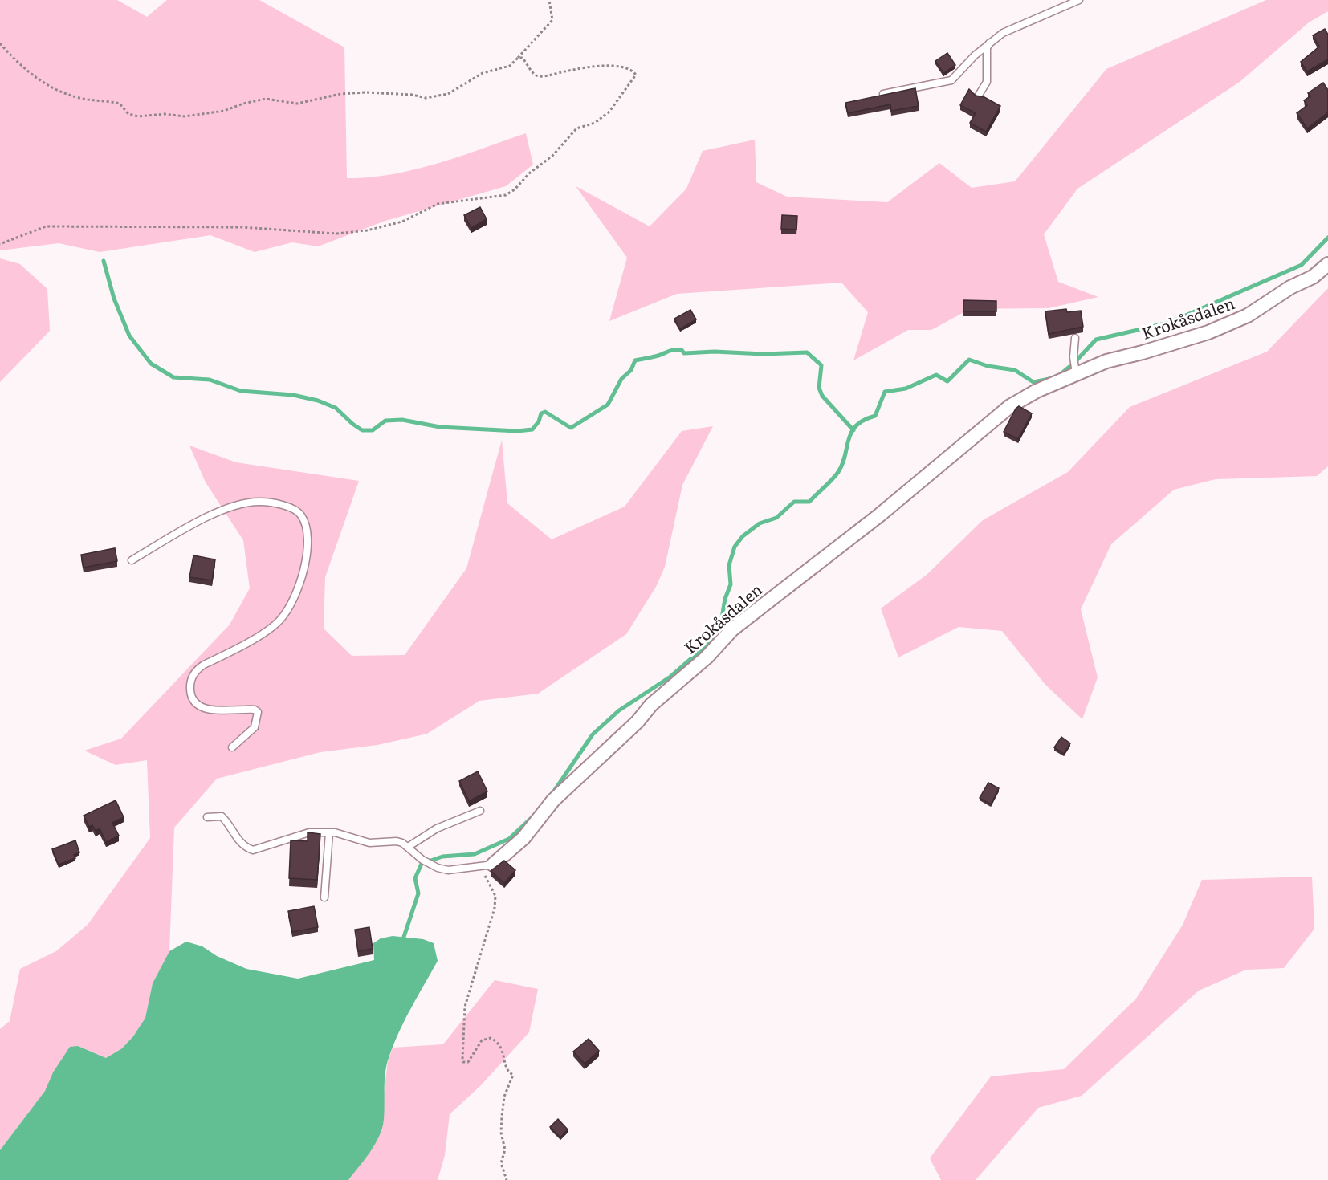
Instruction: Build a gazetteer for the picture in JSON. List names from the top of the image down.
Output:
{
  "streets": {
    "street": ["Krokåsdalen"]
  }
}
